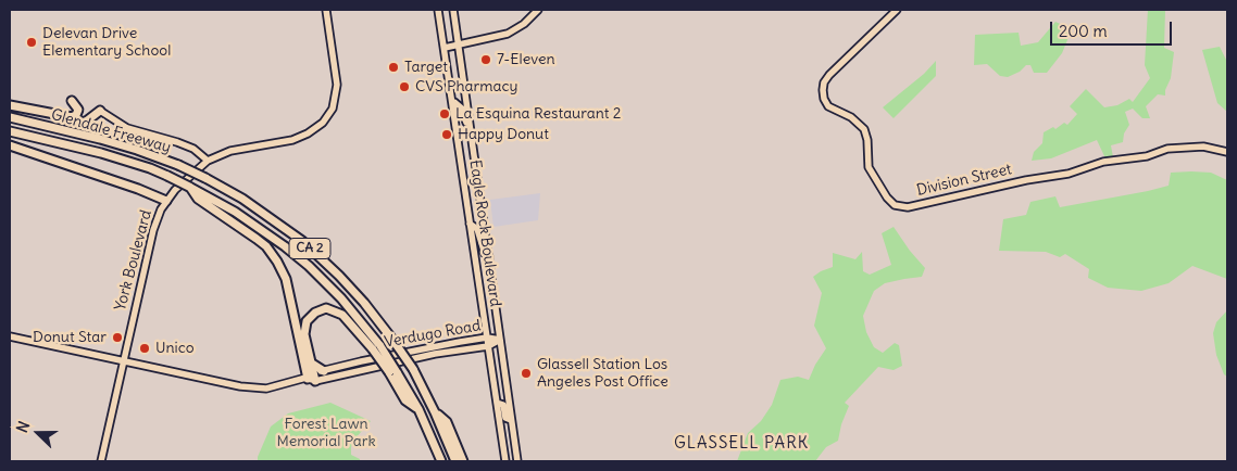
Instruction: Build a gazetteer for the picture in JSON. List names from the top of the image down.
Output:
{
  "streets": {
    "highway": ["Glendale Freeway", "CA 2"],
    "main road": [
      "Division Street",
      "Eagle Rock Boulevard",
      "York Boulevard",
      "Verdugo Road"
    ]
  },
  "crossings": [
    ["Eagle Rock Boulevard", "Verdugo Road"],
    ["York Boulevard", "Verdugo Road"]
  ],
  "districts": ["GLASSELL PARK"],
  "parks": ["Forest Lawn Memorial Park"],
  "places": [
    "Delevan Drive Elementary School",
    "7-Eleven",
    "Target",
    "CVS Pharmacy",
    "La Esquina Restaurant 2",
    "Happy Donut",
    "Donut Star",
    "Unico",
    "Glassell Station Los Angeles Post Office"
  ],
  "scale_bar": "200 m",
  "north": "left"
}
